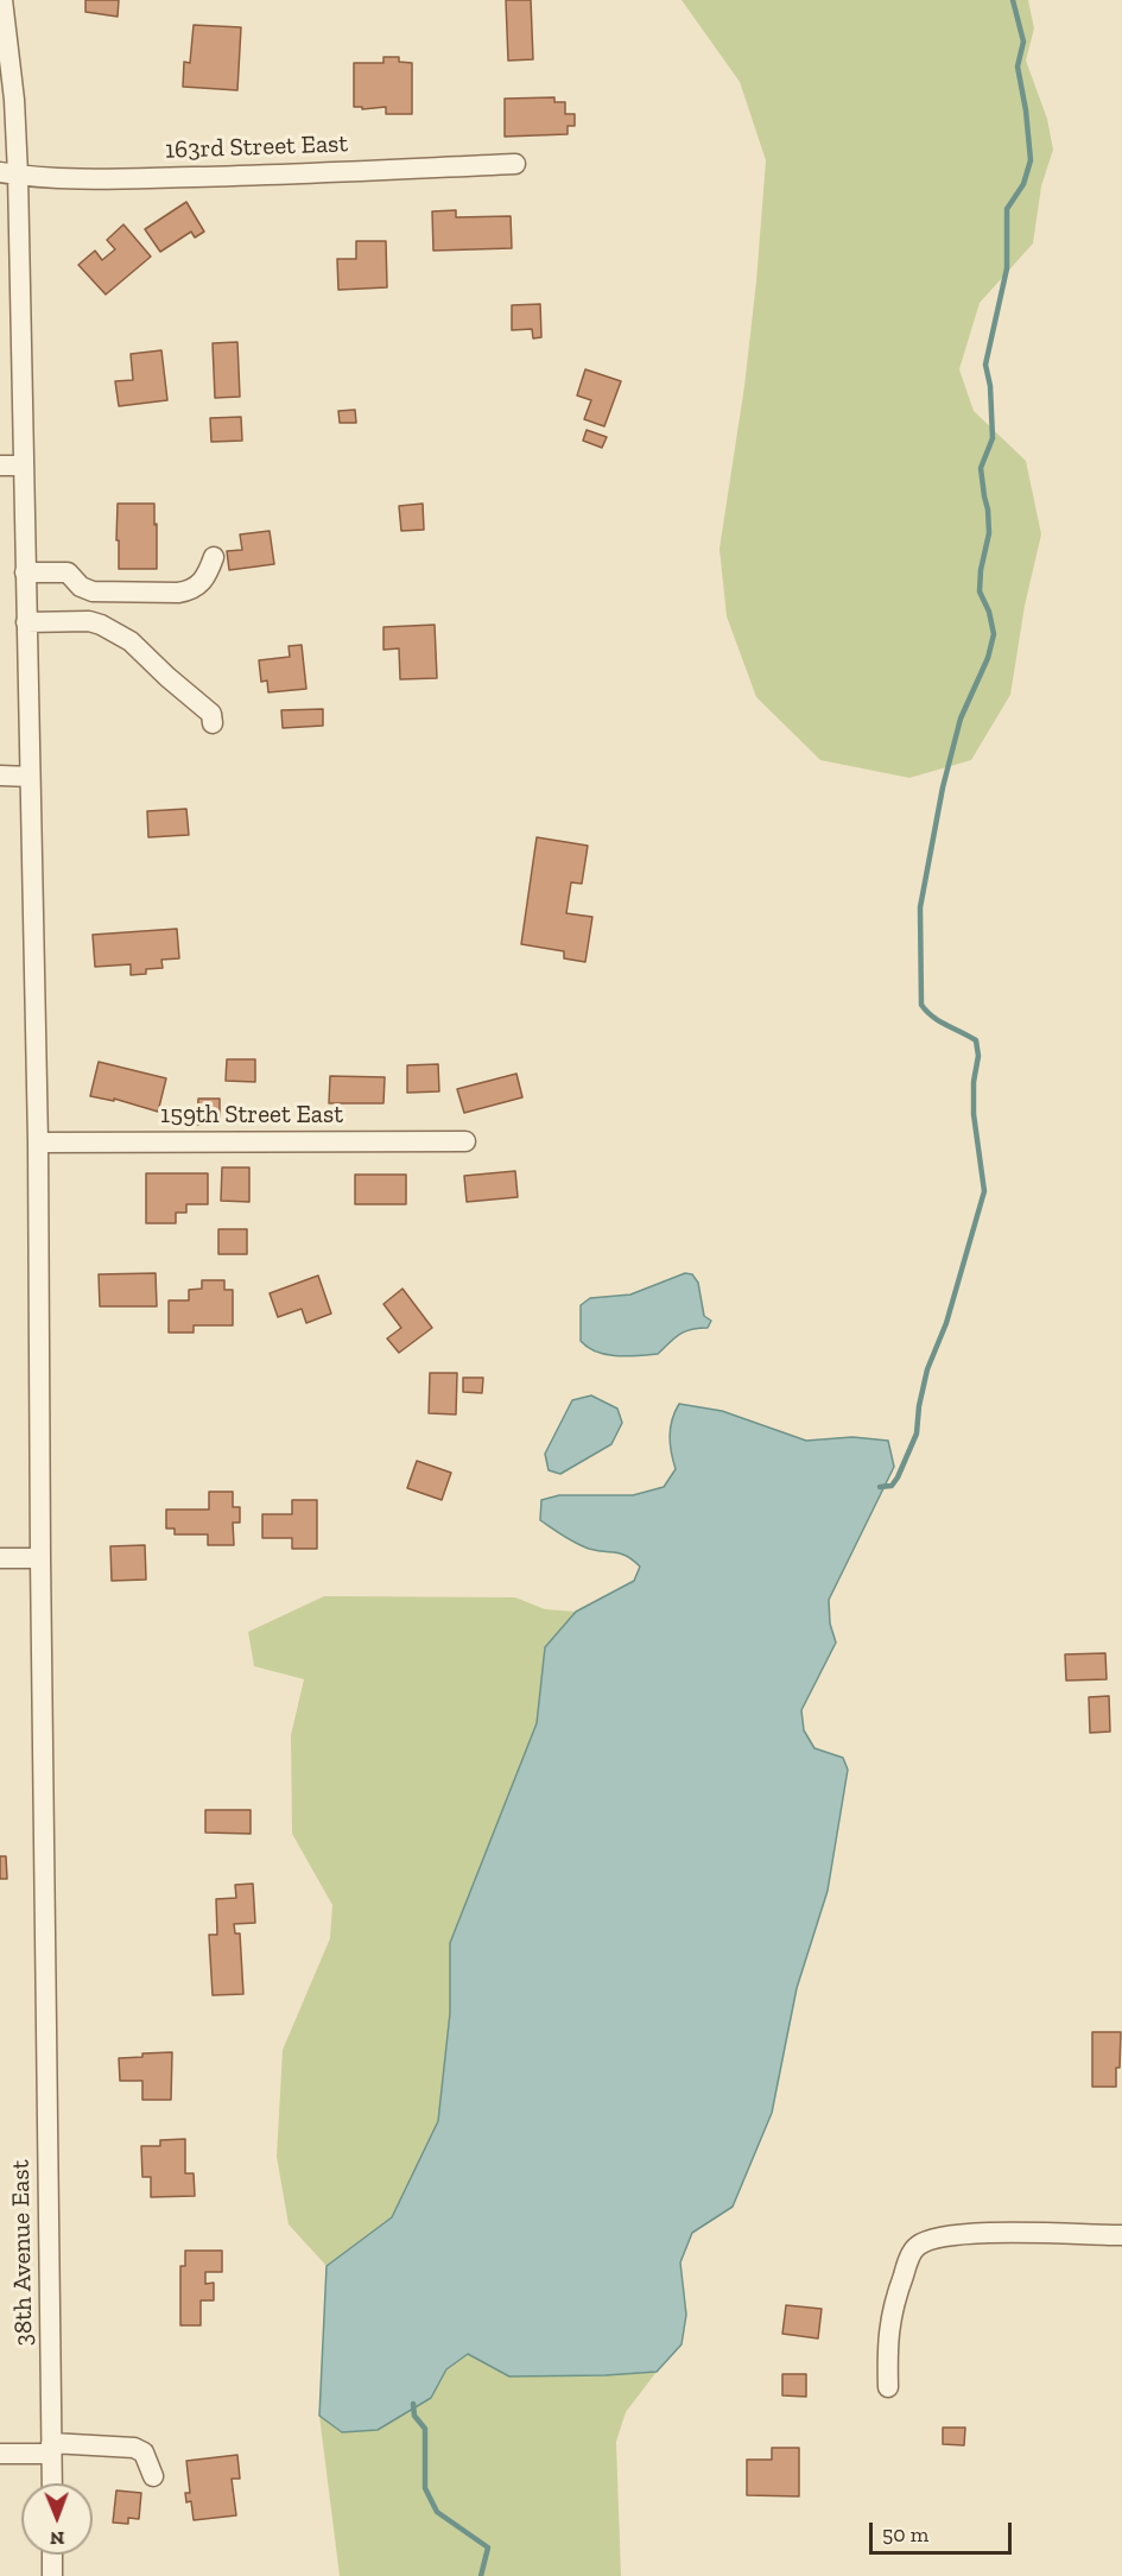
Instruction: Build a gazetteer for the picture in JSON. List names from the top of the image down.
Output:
{
  "streets": {
    "street": ["163rd Street East", "159th Street East", "38th Avenue East"]
  },
  "crossings": [
    ["163rd Street East", "38th Avenue East"],
    ["159th Street East", "38th Avenue East"]
  ],
  "scale_bar": "50 m",
  "north": "bottom"
}
